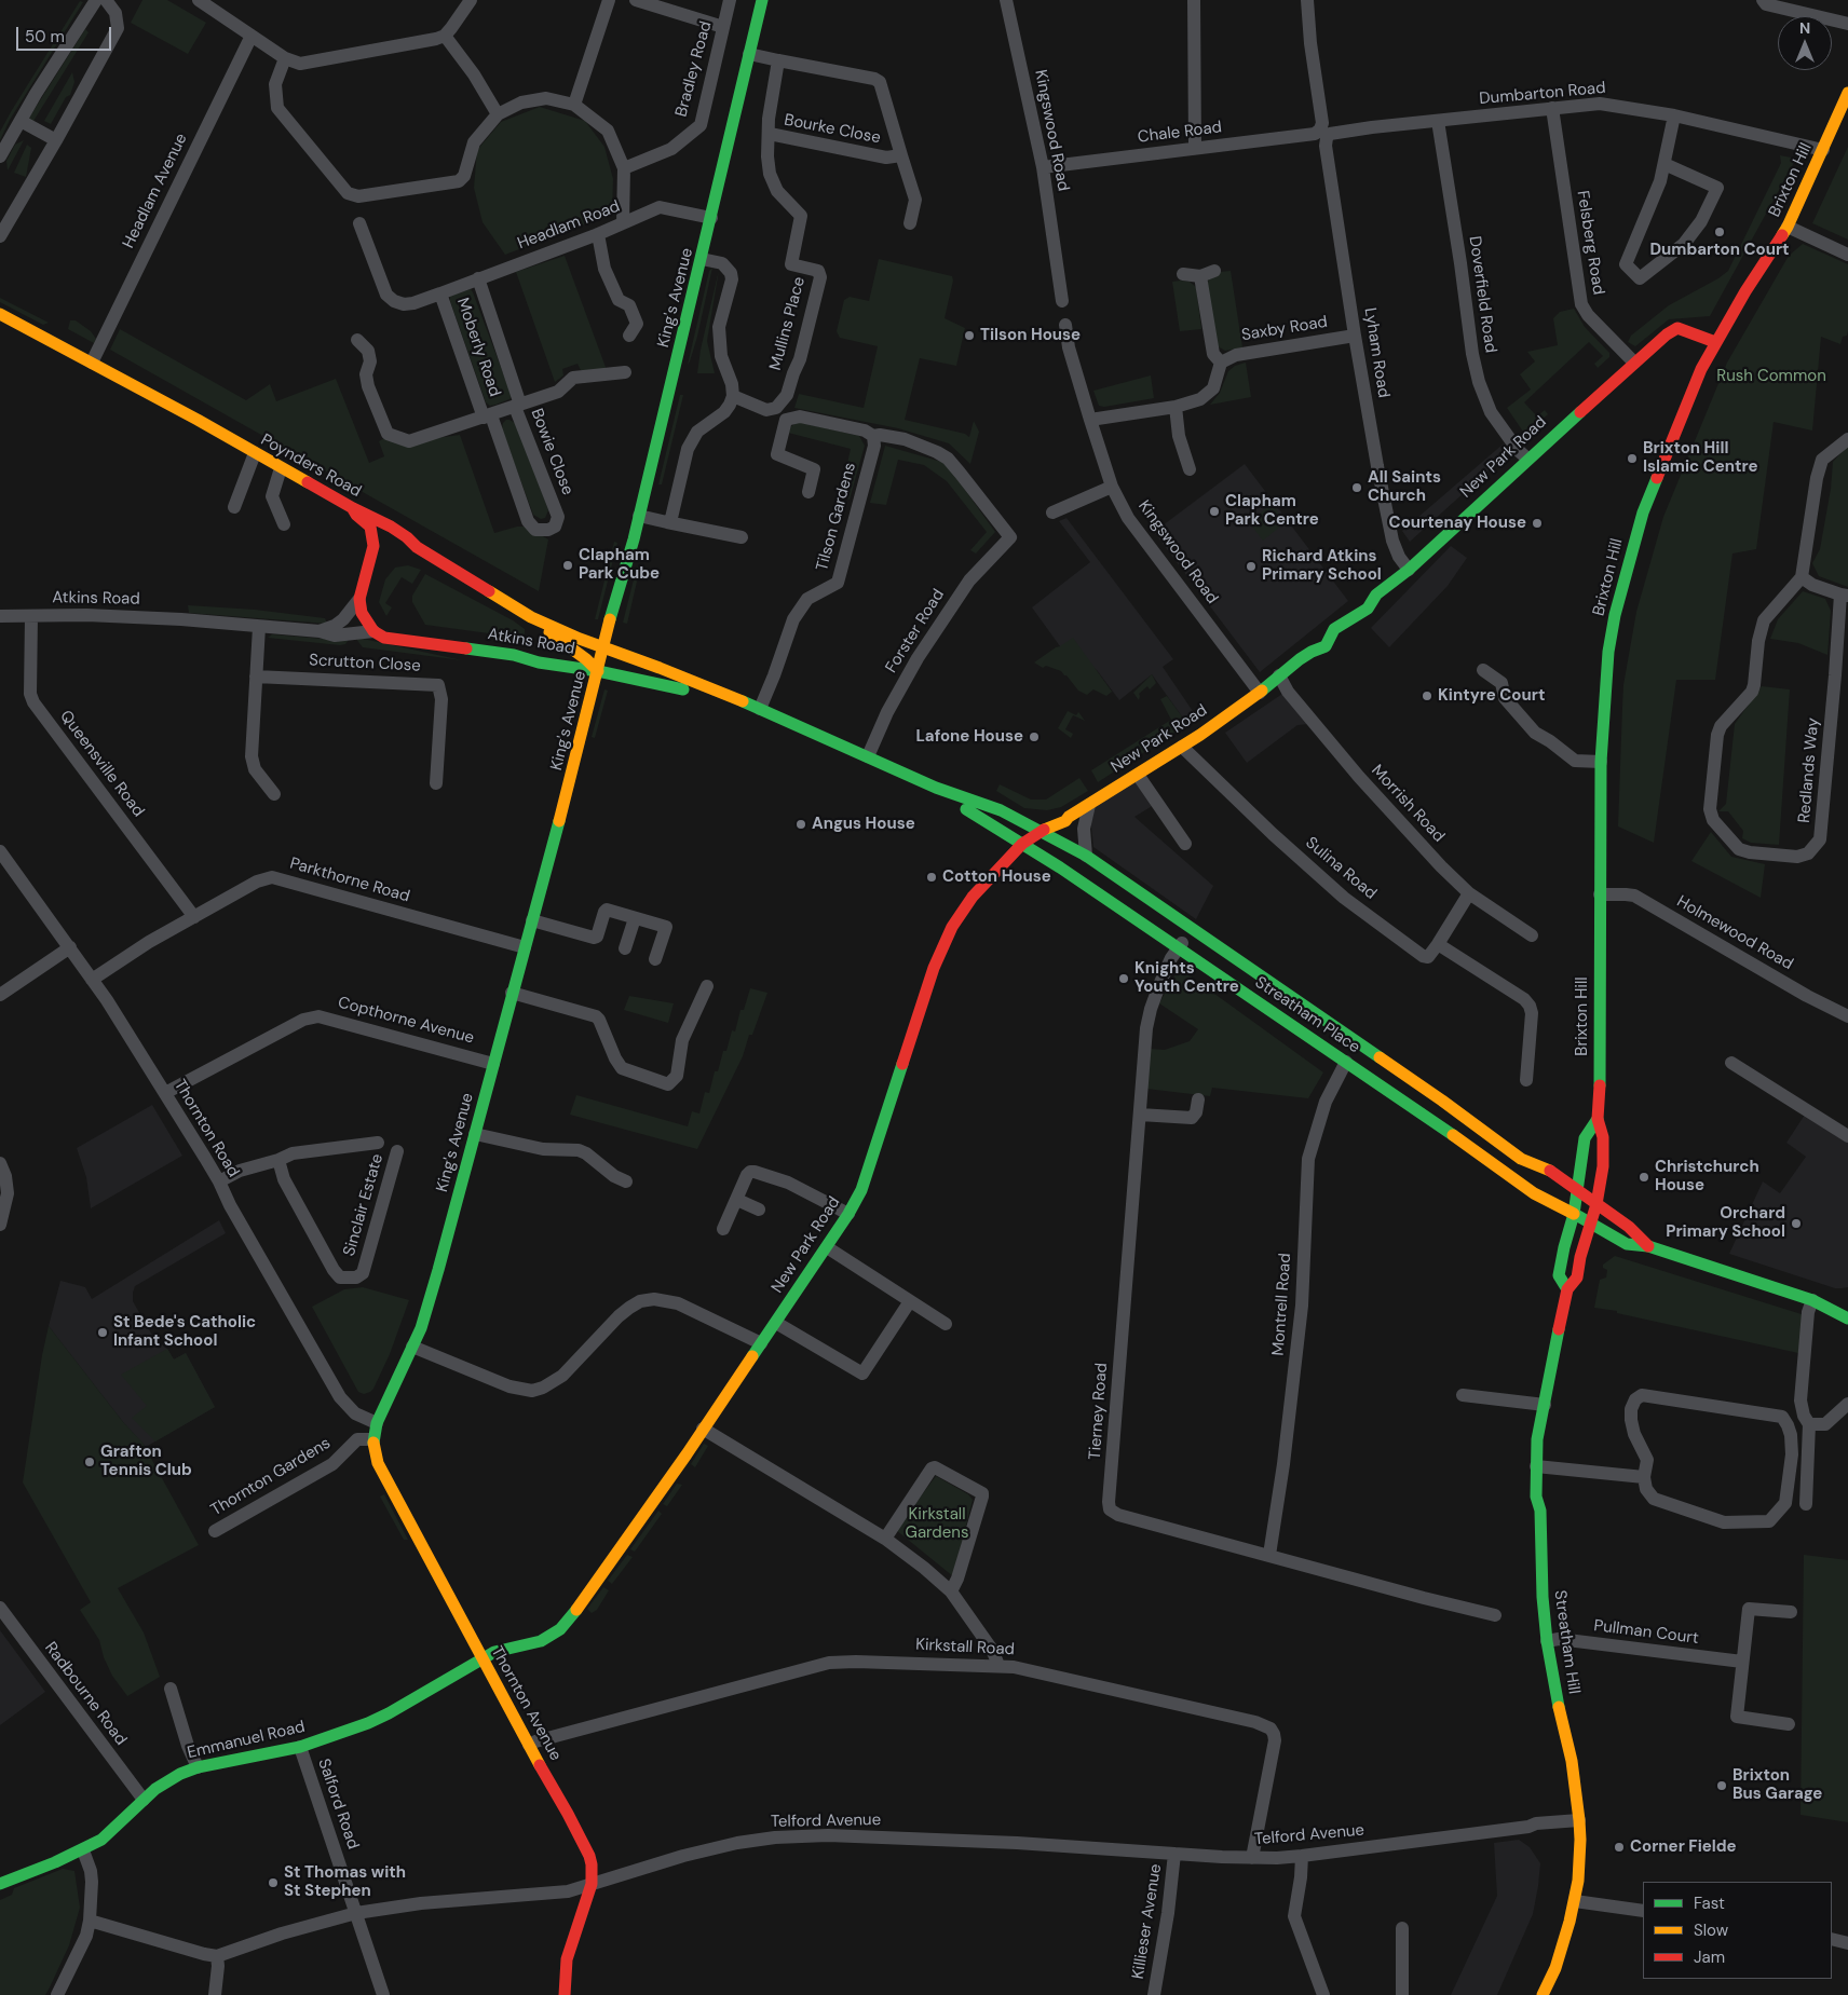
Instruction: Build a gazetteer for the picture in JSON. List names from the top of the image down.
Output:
{
  "streets": {
    "main road": [
      "Brixton Hill",
      "King's Avenue",
      "New Park Road",
      "Poynders Road",
      "Atkins Road",
      "Streatham Place",
      "Streatham Hill",
      "Thornton Avenue",
      "Emmanuel Road"
    ],
    "street": [
      "Bradley Road",
      "Dumbarton Road",
      "Bourke Close",
      "Kingswood Road",
      "Chale Road",
      "Headlam Avenue",
      "Headlam Road",
      "Felsberg Road",
      "Doverfield Road",
      "Mullins Place",
      "Saxby Road",
      "Moberly Road",
      "Lyham Road",
      "Bowie Close",
      "Tilson Gardens",
      "Forster Road",
      "Scrutton Close",
      "Queensville Road",
      "Redlands Way",
      "Morrish Road",
      "Sulina Road",
      "Parkthorne Road",
      "Holmewood Road",
      "Copthorne Avenue",
      "Thornton Road",
      "Sinclair Estate",
      "Montrell Road",
      "Tierney Road",
      "Thornton Gardens",
      "Pullman Court",
      "Kirkstall Road",
      "Radbourne Road",
      "Salford Road",
      "Telford Avenue",
      "Killieser Avenue"
    ]
  },
  "crossings": [
    ["Dumbarton Road", "Chale Road"],
    ["Dumbarton Road", "Brixton Hill"],
    ["Dumbarton Road", "Felsberg Road"],
    ["Dumbarton Road", "Doverfield Road"],
    ["Dumbarton Road", "Lyham Road"],
    ["Bourke Close", "King's Avenue"],
    ["Bourke Close", "Mullins Place"],
    ["Kingswood Road", "Chale Road"],
    ["Kingswood Road", "New Park Road"],
    ["Chale Road", "Lyham Road"],
    ["Brixton Hill", "New Park Road"],
    ["Brixton Hill", "Holmewood Road"],
    ["Brixton Hill", "Streatham Place"],
    ["Brixton Hill", "Streatham Hill"],
    ["Headlam Avenue", "Poynders Road"],
    ["Headlam Road", "King's Avenue"],
    ["Headlam Road", "Moberly Road"],
    ["Felsberg Road", "New Park Road"],
    ["Doverfield Road", "New Park Road"],
    ["King's Avenue", "Poynders Road"],
    ["King's Avenue", "Atkins Road"],
    ["King's Avenue", "Parkthorne Road"],
    ["King's Avenue", "Copthorne Avenue"],
    ["King's Avenue", "Thornton Road"],
    ["King's Avenue", "Thornton Gardens"],
    ["King's Avenue", "Thornton Avenue"],
    ["Saxby Road", "Lyham Road"],
    ["Moberly Road", "Bowie Close"],
    ["Lyham Road", "New Park Road"],
    ["New Park Road", "Atkins Road"],
    ["New Park Road", "Morrish Road"],
    ["New Park Road", "Sulina Road"],
    ["New Park Road", "Streatham Place"],
    ["New Park Road", "Thornton Avenue"],
    ["New Park Road", "Emmanuel Road"],
    ["Poynders Road", "Atkins Road"],
    ["Tilson Gardens", "Atkins Road"],
    ["Tilson Gardens", "Forster Road"],
    ["Atkins Road", "Forster Road"],
    ["Atkins Road", "Queensville Road"],
    ["Atkins Road", "Streatham Place"],
    ["Queensville Road", "Parkthorne Road"],
    ["Parkthorne Road", "Thornton Road"],
    ["Streatham Place", "Montrell Road"],
    ["Streatham Place", "Tierney Road"],
    ["Streatham Place", "Streatham Hill"],
    ["Copthorne Avenue", "Thornton Road"],
    ["Thornton Road", "Sinclair Estate"],
    ["Montrell Road", "Tierney Road"],
    ["Thornton Gardens", "Thornton Avenue"],
    ["Pullman Court", "Streatham Hill"],
    ["Streatham Hill", "Telford Avenue"],
    ["Kirkstall Road", "Thornton Avenue"],
    ["Kirkstall Road", "Telford Avenue"],
    ["Radbourne Road", "Emmanuel Road"],
    ["Thornton Avenue", "Emmanuel Road"],
    ["Thornton Avenue", "Telford Avenue"],
    ["Emmanuel Road", "Salford Road"],
    ["Salford Road", "Telford Avenue"],
    ["Telford Avenue", "Killieser Avenue"]
  ],
  "parks": ["Rush Common", "Kirkstall Gardens"],
  "places": [
    "Dumbarton Court",
    "Tilson House",
    "Brixton Hill Islamic Centre",
    "All Saints Church",
    "Clapham Park Centre",
    "Courtenay House",
    "Clapham Park Cube",
    "Richard Atkins Primary School",
    "Kintyre Court",
    "Lafone House",
    "Angus House",
    "Cotton House",
    "Knights Youth Centre",
    "Christchurch House",
    "Orchard Primary School",
    "St Bede's Catholic Infant School",
    "Grafton Tennis Club",
    "Brixton Bus Garage",
    "Corner Fielde",
    "St Thomas with St Stephen"
  ],
  "legend": ["Fast", "Slow", "Jam"],
  "scale_bar": "50 m",
  "north": "top"
}
